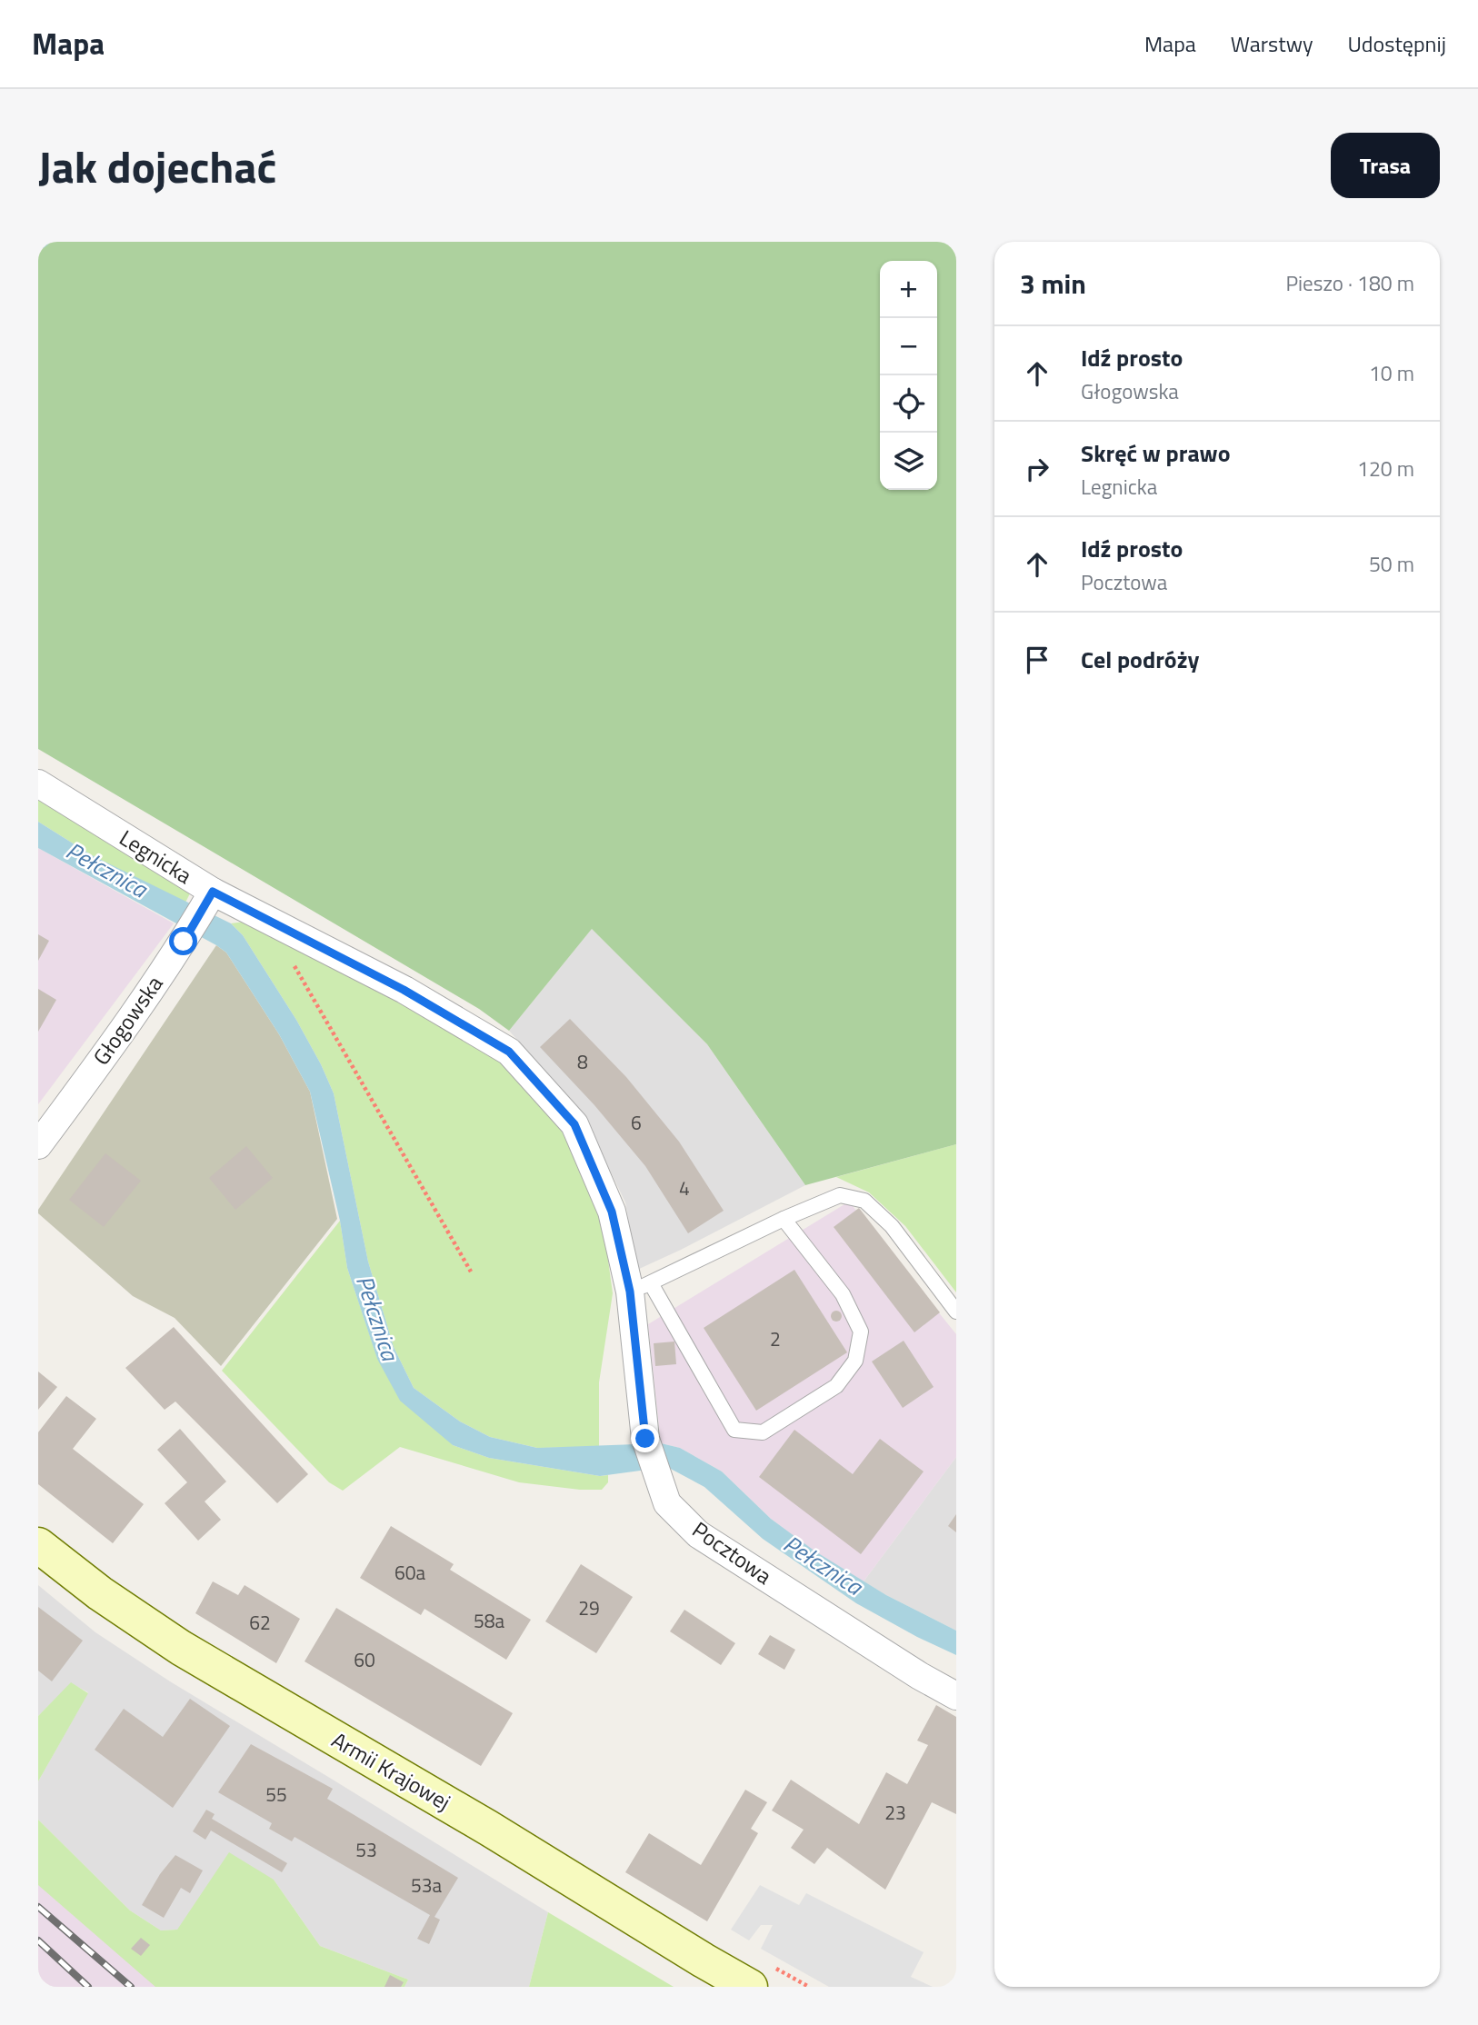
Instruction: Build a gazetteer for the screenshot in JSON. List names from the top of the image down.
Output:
{
  "streets": {
    "main road": ["Armii Krajowej"],
    "street": ["Legnicka", "Głogowska", "Pocztowa"]
  },
  "crossings": [
    ["Legnicka", "Głogowska"],
    ["Legnicka", "Pocztowa"]
  ],
  "water": ["Pełcznica"],
  "house_numbers": [
    "8",
    "6",
    "4",
    "2",
    "60a",
    "29",
    "58a",
    "62",
    "60",
    "55",
    "23",
    "53",
    "53a"
  ],
  "page": {
    "header": "Mapa",
    "nav": ["Mapa", "Warstwy", "Udostępnij"],
    "title": "Jak dojechać",
    "buttons": "Trasa",
    "heading": ["3 min", "Pieszo · 180 m"],
    "map_buttons": ["+", "−"],
    "list": [
      ["Idź prosto", "Głogowska", "10 m"],
      ["Skręć w prawo", "Legnicka", "120 m"],
      ["Idź prosto", "Pocztowa", "50 m"],
      "Cel podróży"
    ]
  }
}
